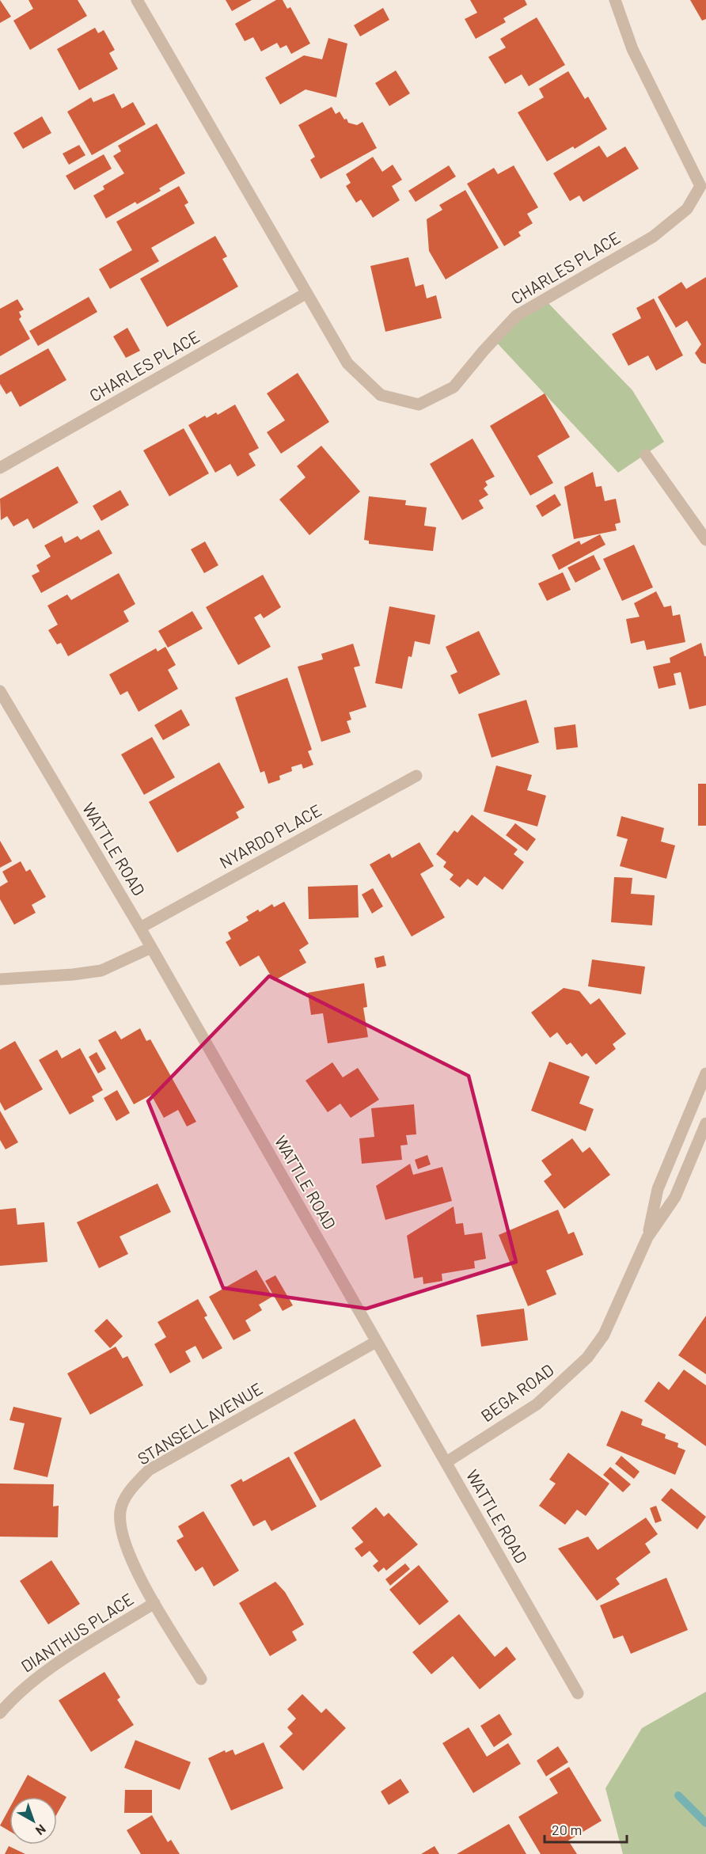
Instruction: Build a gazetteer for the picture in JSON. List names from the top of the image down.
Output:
{
  "streets": {
    "street": [
      "CHARLES PLACE",
      "NYARDO PLACE",
      "WATTLE ROAD",
      "BEGA ROAD",
      "STANSELL AVENUE",
      "DIANTHUS PLACE"
    ]
  },
  "crossings": [
    ["NYARDO PLACE", "WATTLE ROAD"],
    ["WATTLE ROAD", "BEGA ROAD"],
    ["WATTLE ROAD", "STANSELL AVENUE"],
    ["STANSELL AVENUE", "DIANTHUS PLACE"]
  ],
  "scale_bar": "20 m",
  "north": "bottom right"
}
